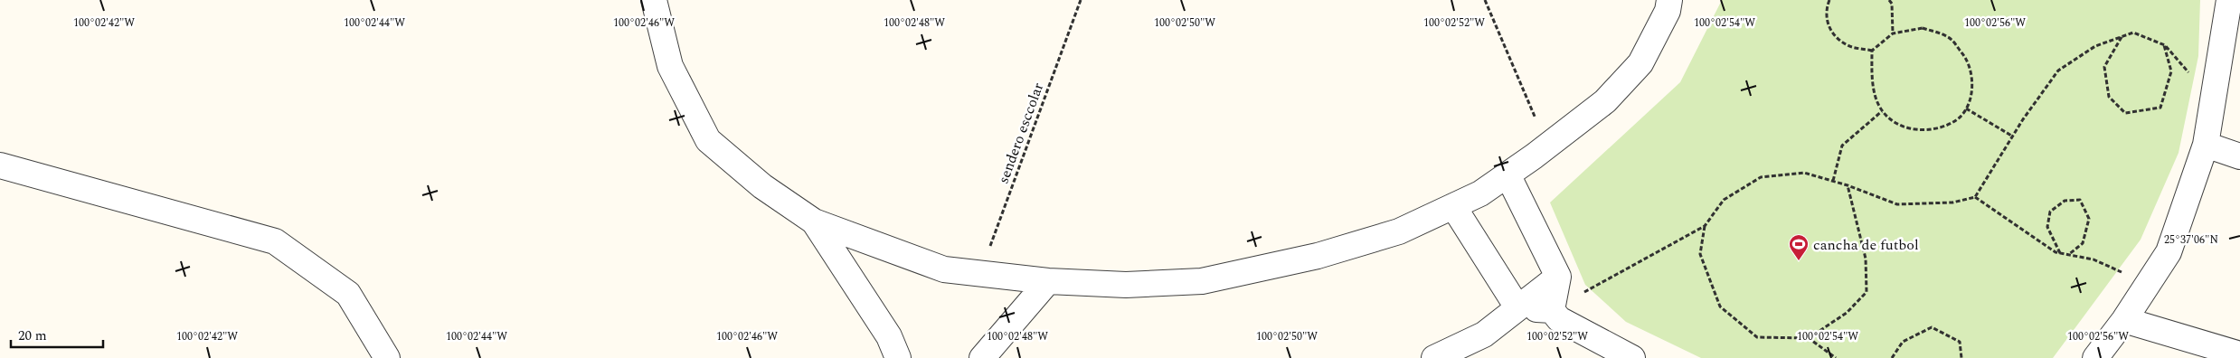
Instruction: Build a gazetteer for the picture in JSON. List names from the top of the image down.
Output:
{
  "streets": {
    "path": ["sendero esccolar"]
  },
  "places": {
    "sports": ["cancha de futbol"]
  },
  "scale_bar": "20 m",
  "coordinates": [
    "100°02'42\"W",
    "100°02'44\"W",
    "100°02'46\"W",
    "100°02'48\"W",
    "100°02'50\"W",
    "100°02'52\"W",
    "100°02'54\"W",
    "100°02'56\"W",
    "25°37'06\"N"
  ]
}
